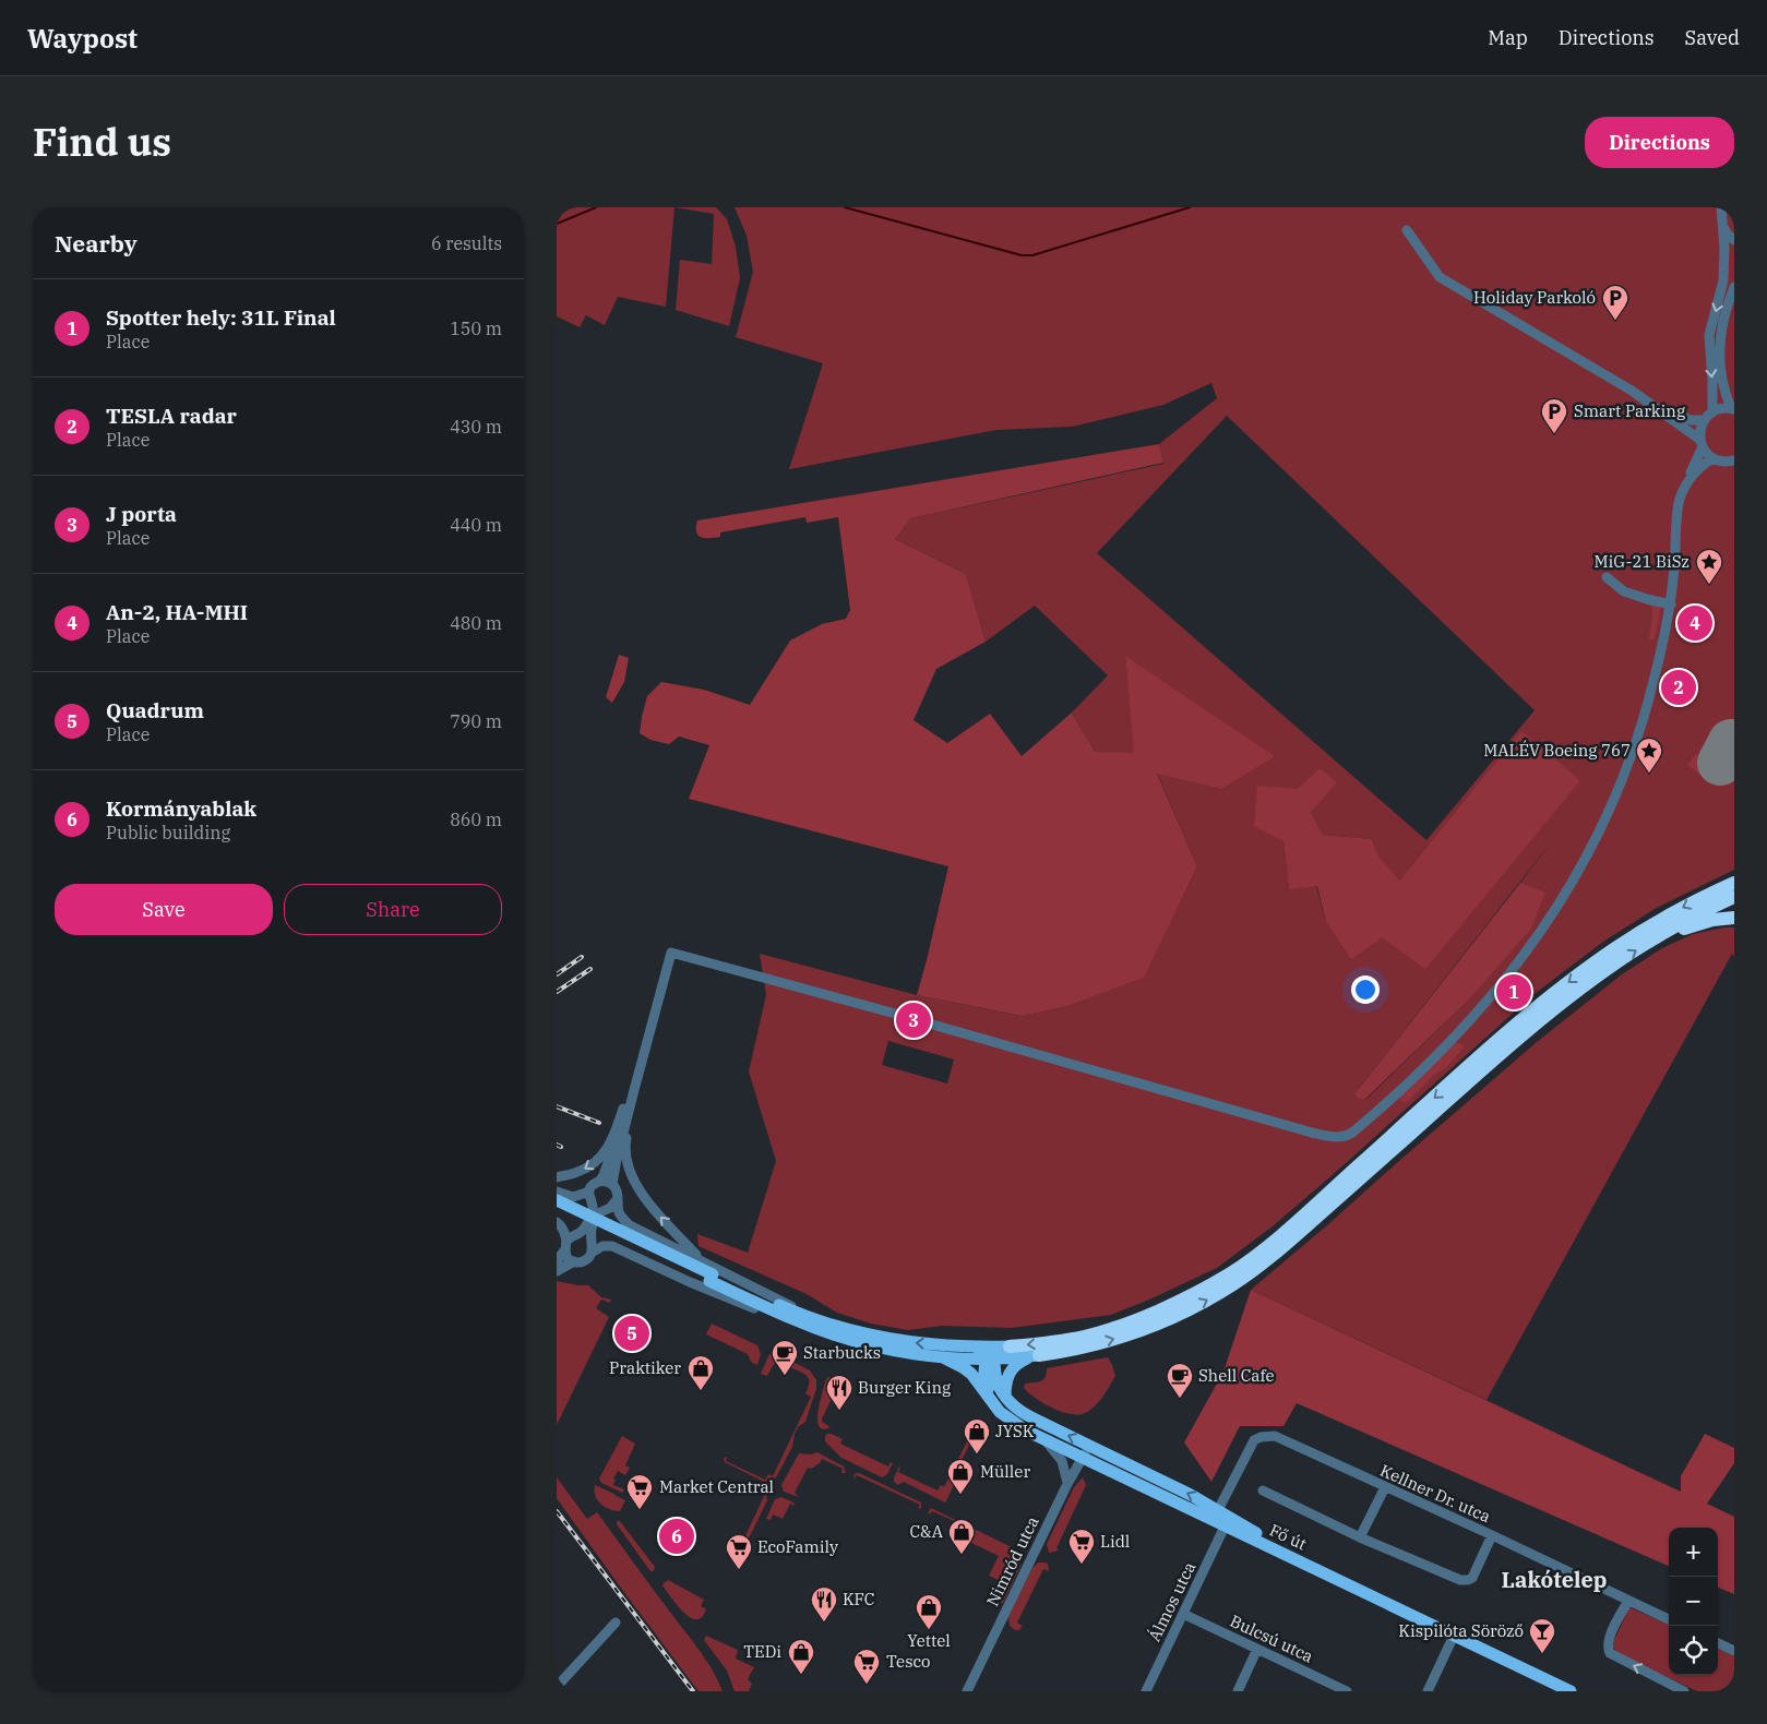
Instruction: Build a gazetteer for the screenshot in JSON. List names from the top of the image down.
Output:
{
  "streets": {
    "main road": ["Fő út"],
    "street": [
      "Kellner Dr. utca",
      "Nimród utca",
      "Álmos utca",
      "Bulcsú utca"
    ]
  },
  "crossings": [
    ["Fő út", "Nimród utca"],
    ["Fő út", "Álmos utca"],
    ["Álmos utca", "Bulcsú utca"]
  ],
  "districts": ["Lakótelep"],
  "places": {
    "parking": ["Holiday Parkoló", "Smart Parking"],
    "place": ["MiG-21 BiSz", "MALÉV Boeing 767"],
    "cafe": ["Starbucks", "Shell Cafe"],
    "shop": [
      "Praktiker",
      "JYSK",
      "Müller",
      "C&A",
      "Yettel",
      "TEDi"
    ],
    "restaurant": ["Burger King", "KFC"],
    "supermarket": [
      "Market Central",
      "Lidl",
      "EcoFamily",
      "Tesco"
    ],
    "bar": ["Kispilóta Söröző"]
  },
  "page": {
    "header": "Waypost",
    "nav": ["Map", "Directions", "Saved"],
    "title": "Find us",
    "buttons": [
      "Directions",
      ["Save", "Share"]
    ],
    "heading": ["Nearby", "6 results"],
    "list": [
      {
        "mark": "1",
        "name": "Spotter hely: 31L Final",
        "note": "Place",
        "value": "150 m"
      },
      {
        "mark": "2",
        "name": "TESLA radar",
        "note": "Place",
        "value": "430 m"
      },
      {
        "mark": "3",
        "name": "J porta",
        "note": "Place",
        "value": "440 m"
      },
      {
        "mark": "4",
        "name": "An-2, HA-MHI",
        "note": "Place",
        "value": "480 m"
      },
      {
        "mark": "5",
        "name": "Quadrum",
        "note": "Place",
        "value": "790 m"
      },
      {
        "mark": "6",
        "name": "Kormányablak",
        "note": "Public building",
        "value": "860 m"
      }
    ],
    "pins": [
      "4",
      "2",
      "1",
      "3",
      "5",
      "6"
    ],
    "map_buttons": ["+", "−"]
  }
}
